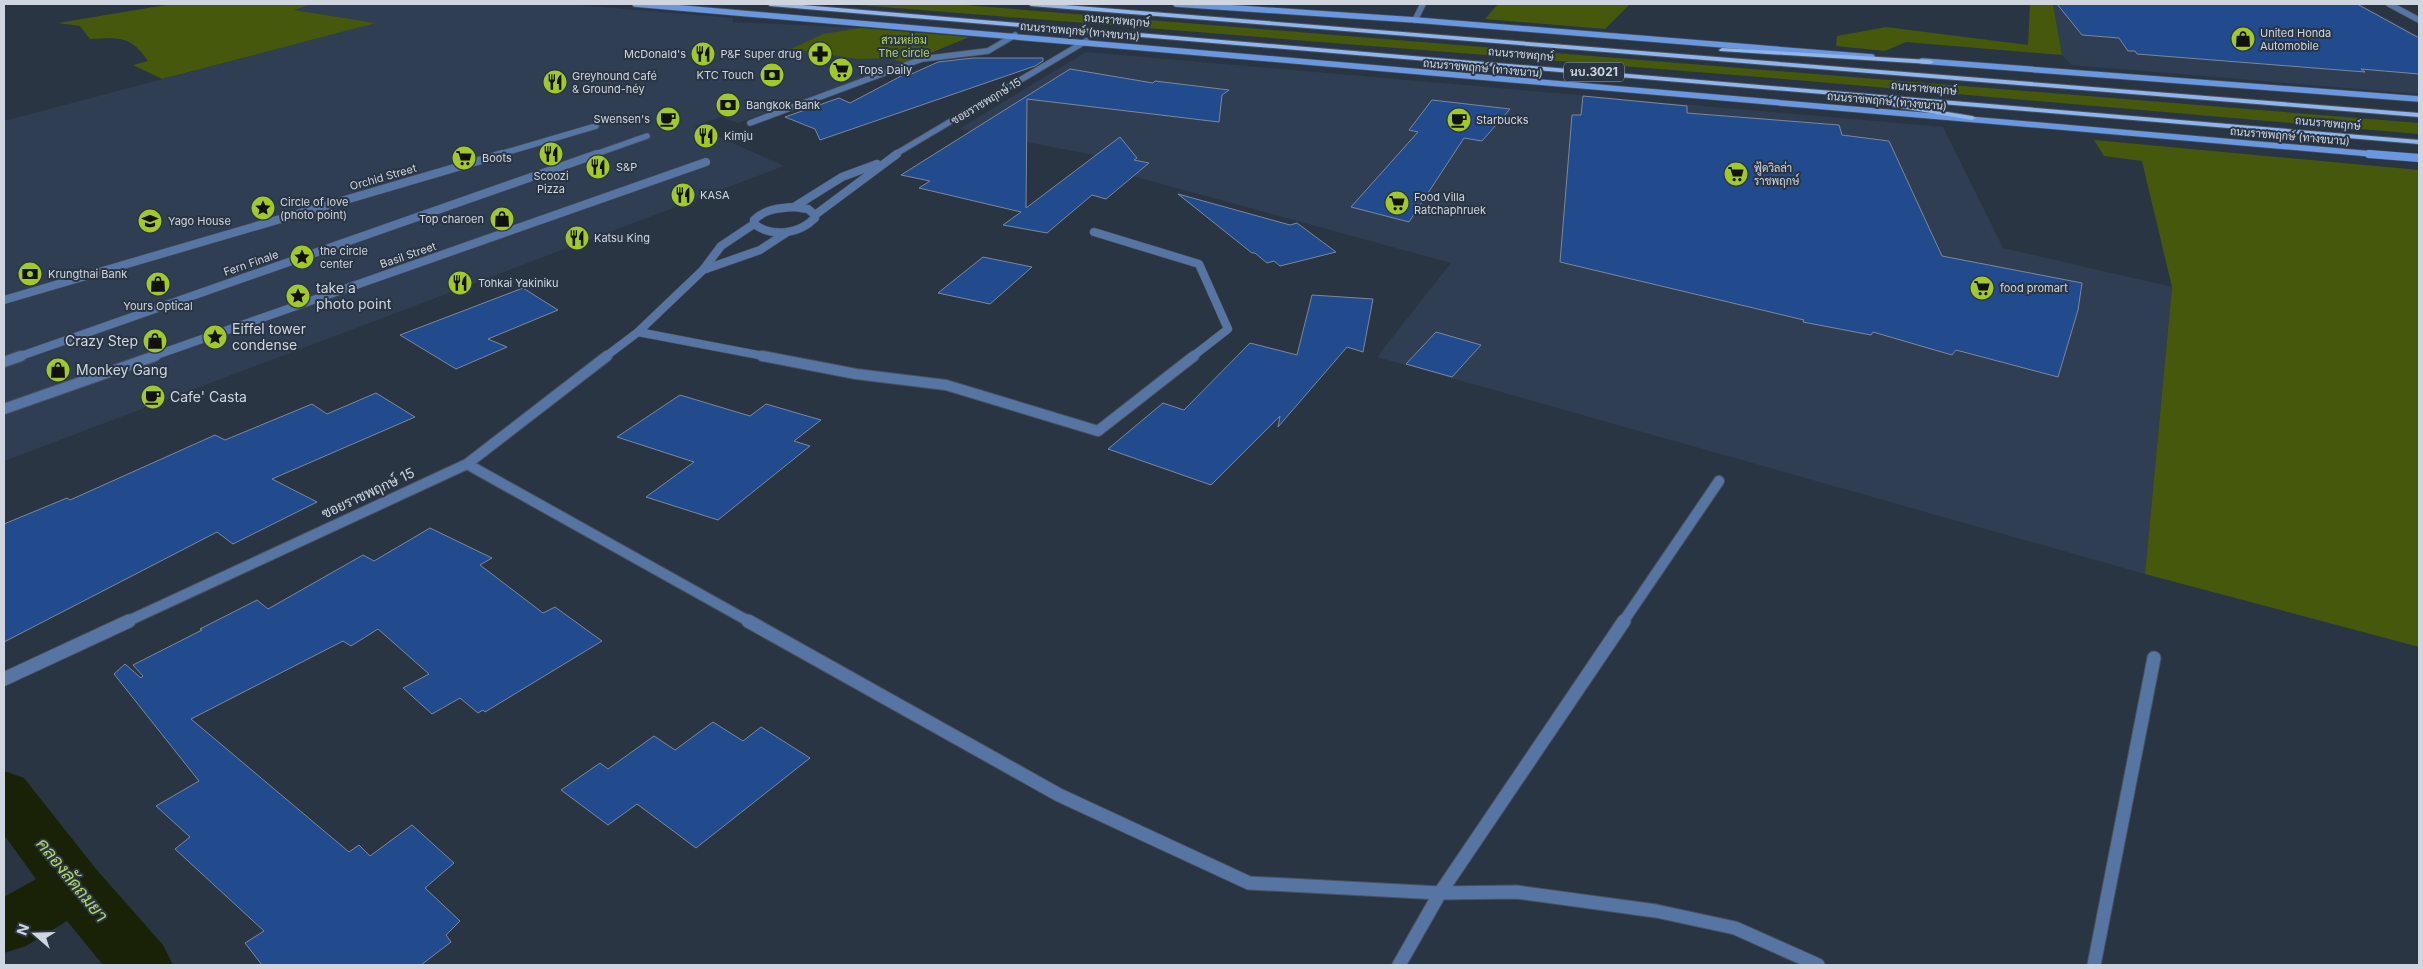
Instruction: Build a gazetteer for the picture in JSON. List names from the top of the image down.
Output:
{
  "streets": {
    "main road": ["ถนนราชพฤกษ์", "ถนนราชพฤกษ์ (ทางขนาน)", "นบ.3021"],
    "street": [
      "ซอยราชพฤกษ์ 15",
      "Orchid Street",
      "Basil Street",
      "Fern Finale"
    ]
  },
  "crossings": [
    ["ถนนราชพฤกษ์ (ทางขนาน)", "ซอยราชพฤกษ์ 15"]
  ],
  "water": ["คลองลัดถมยา"],
  "parks": ["สวนหย่อม The circle"],
  "places": {
    "shop": [
      "United Honda Automobile",
      "Top charoen",
      "Yours Optical",
      "Crazy Step",
      "Monkey Gang"
    ],
    "restaurant": [
      "McDonald's",
      "Greyhound Café & Ground-héy",
      "Kimju",
      "Scoozi Pizza",
      "S&P",
      "KASA",
      "Katsu King",
      "Tohkai Yakiniku"
    ],
    "pharmacy": ["P&F Super drug"],
    "supermarket": [
      "Tops Daily",
      "Boots",
      "ฟู้ดวิลล่า ราชพฤกษ์",
      "Food Villa Ratchaphruek",
      "food promart"
    ],
    "bank": ["KTC Touch", "Bangkok Bank", "Krungthai Bank"],
    "cafe": ["Swensen's", "Starbucks", "Cafe' Casta"],
    "place": [
      "Circle of love (photo point)",
      "the circle center",
      "take a photo point",
      "Eiffel tower condense"
    ],
    "school or university": ["Yago House"]
  },
  "north": "left"
}
